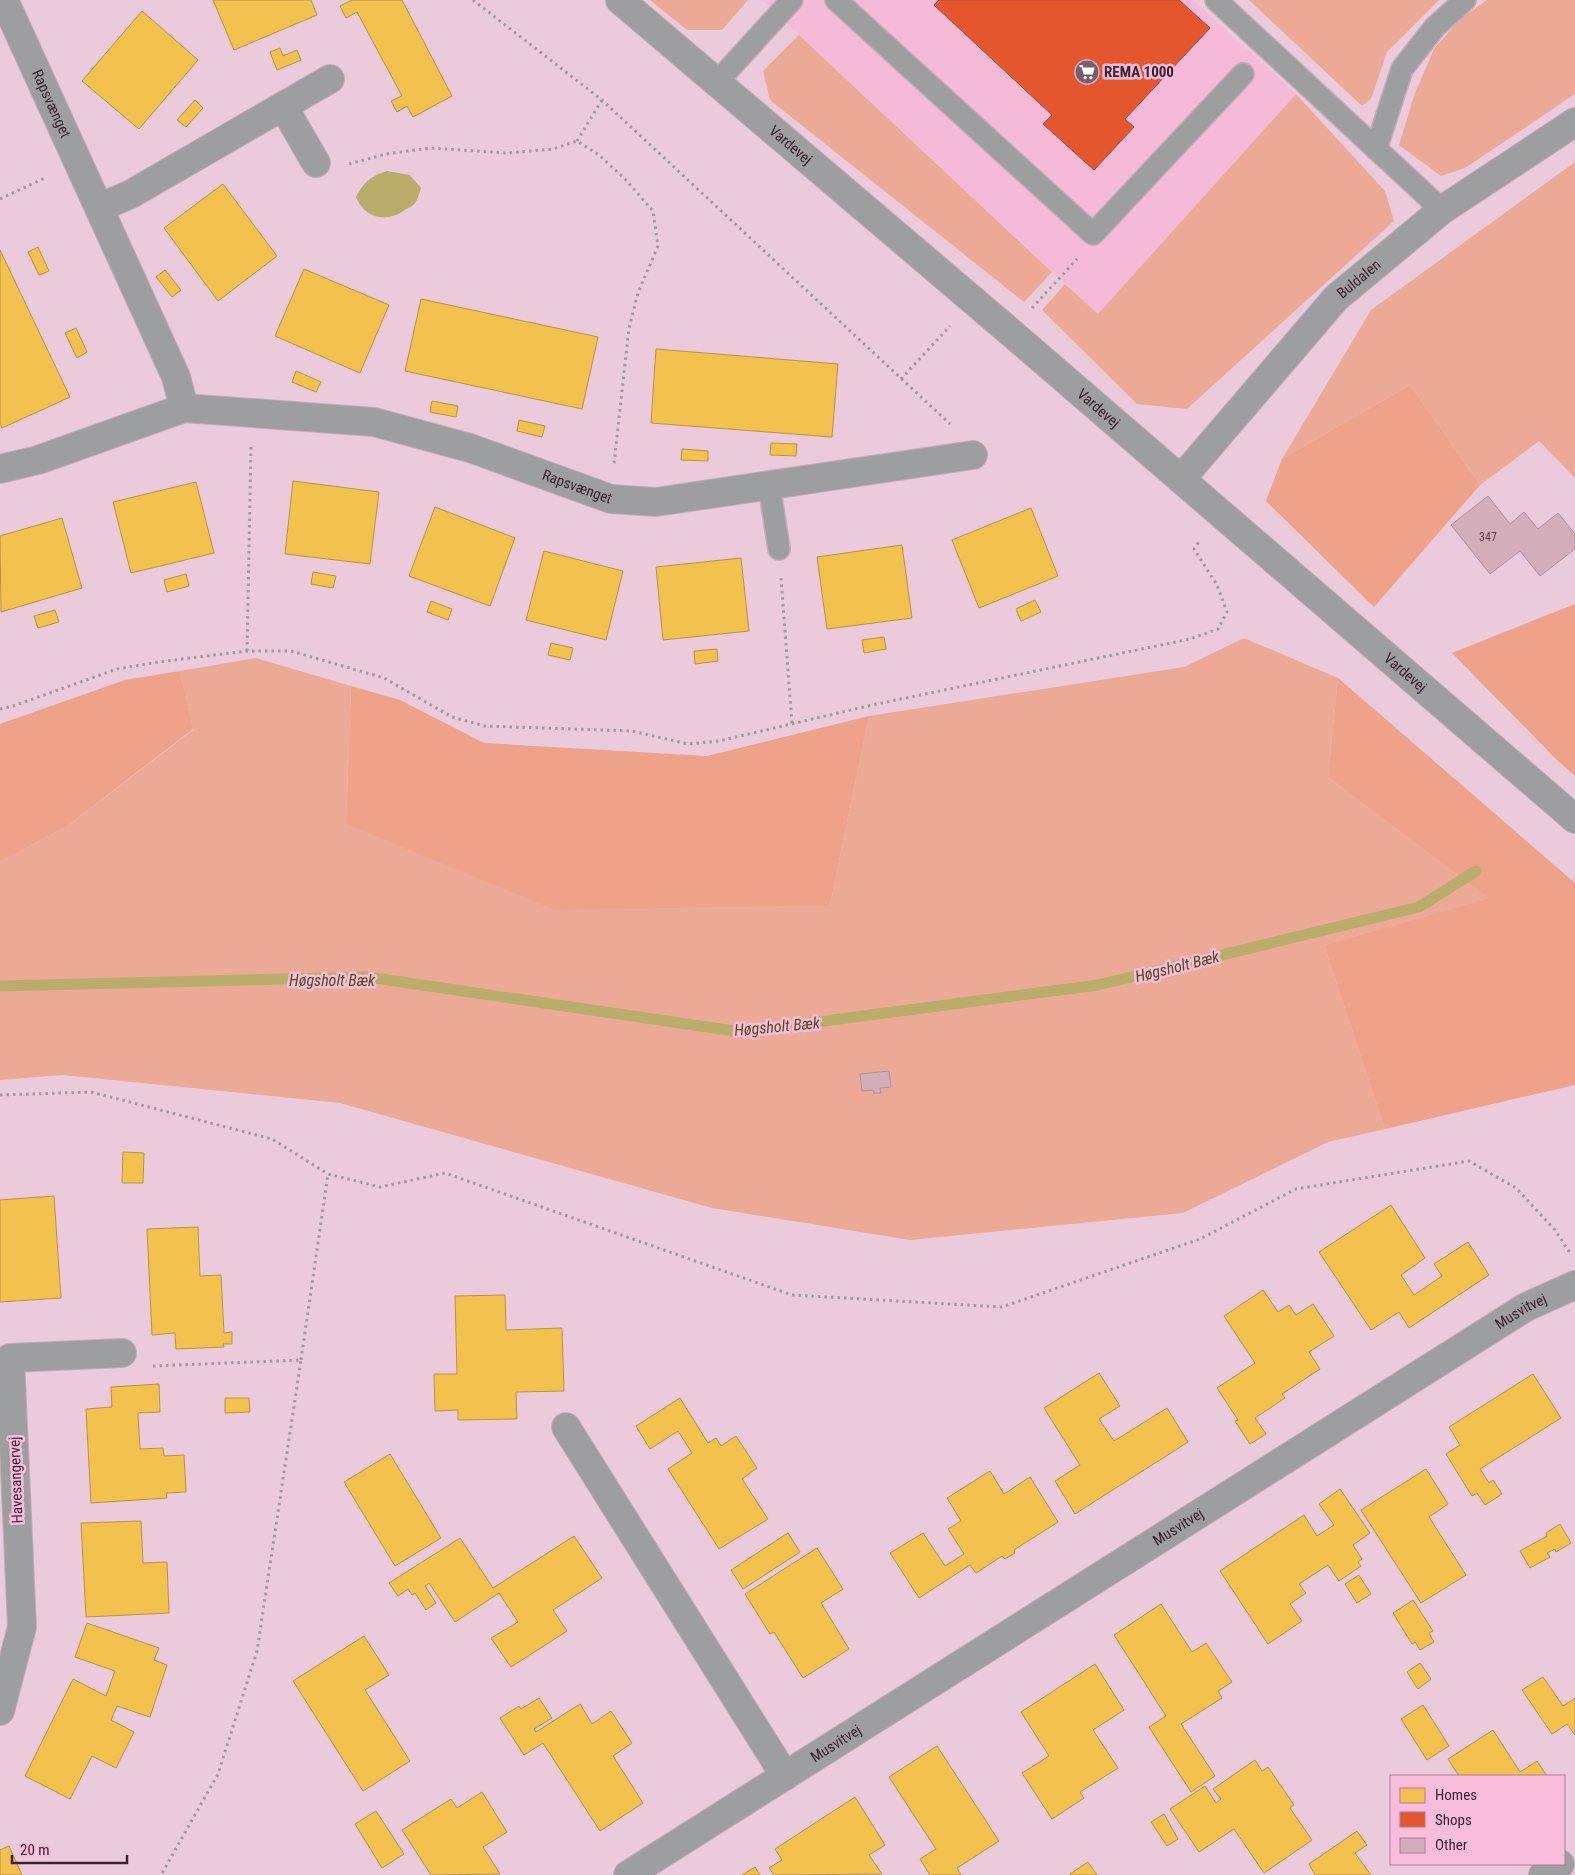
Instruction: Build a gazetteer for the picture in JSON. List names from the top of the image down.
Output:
{
  "streets": {
    "street": [
      "Rapsvænget",
      "Vardevej",
      "Buldalen",
      "Musvitvej",
      "Havesangervej"
    ]
  },
  "crossings": [
    ["Vardevej", "Buldalen"]
  ],
  "water": ["Høgsholt Bæk"],
  "places": {
    "supermarket": ["REMA 1000"]
  },
  "house_numbers": ["347"],
  "legend": ["Homes", "Shops", "Other"],
  "scale_bar": "20 m"
}
